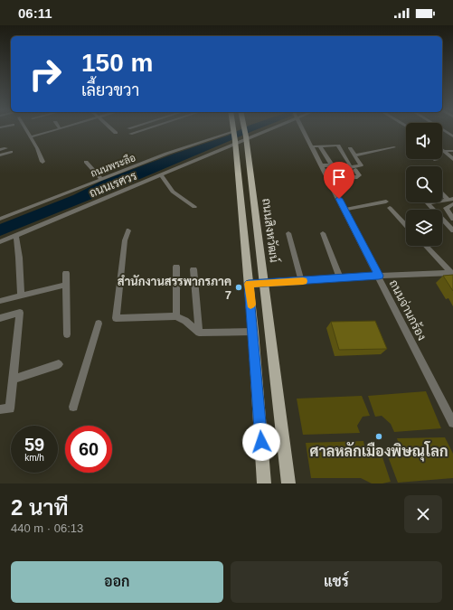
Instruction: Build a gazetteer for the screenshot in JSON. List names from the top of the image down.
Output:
{
  "streets": {
    "main road": ["ถนนสิงหวัฒน์"],
    "street": ["ถนนพระลือ", "ถนนเรศวร", "ถนนจ่านกร้อง"]
  },
  "crossings": [
    ["ถนนพระลือ", "ถนนเรศวร"]
  ],
  "places": ["สำนักงานสรรพากรภาค 7", "ศาลหลักเมืองพิษณุโลก"],
  "page": {
    "status": "06:11",
    "turn": ["150 m", "เลี้ยวขวา"],
    "speed": "59 km/h",
    "limit": "60",
    "heading": ["2 นาที", "440 m · 06:13"],
    "buttons": ["ออก", "แชร์"]
  }
}
